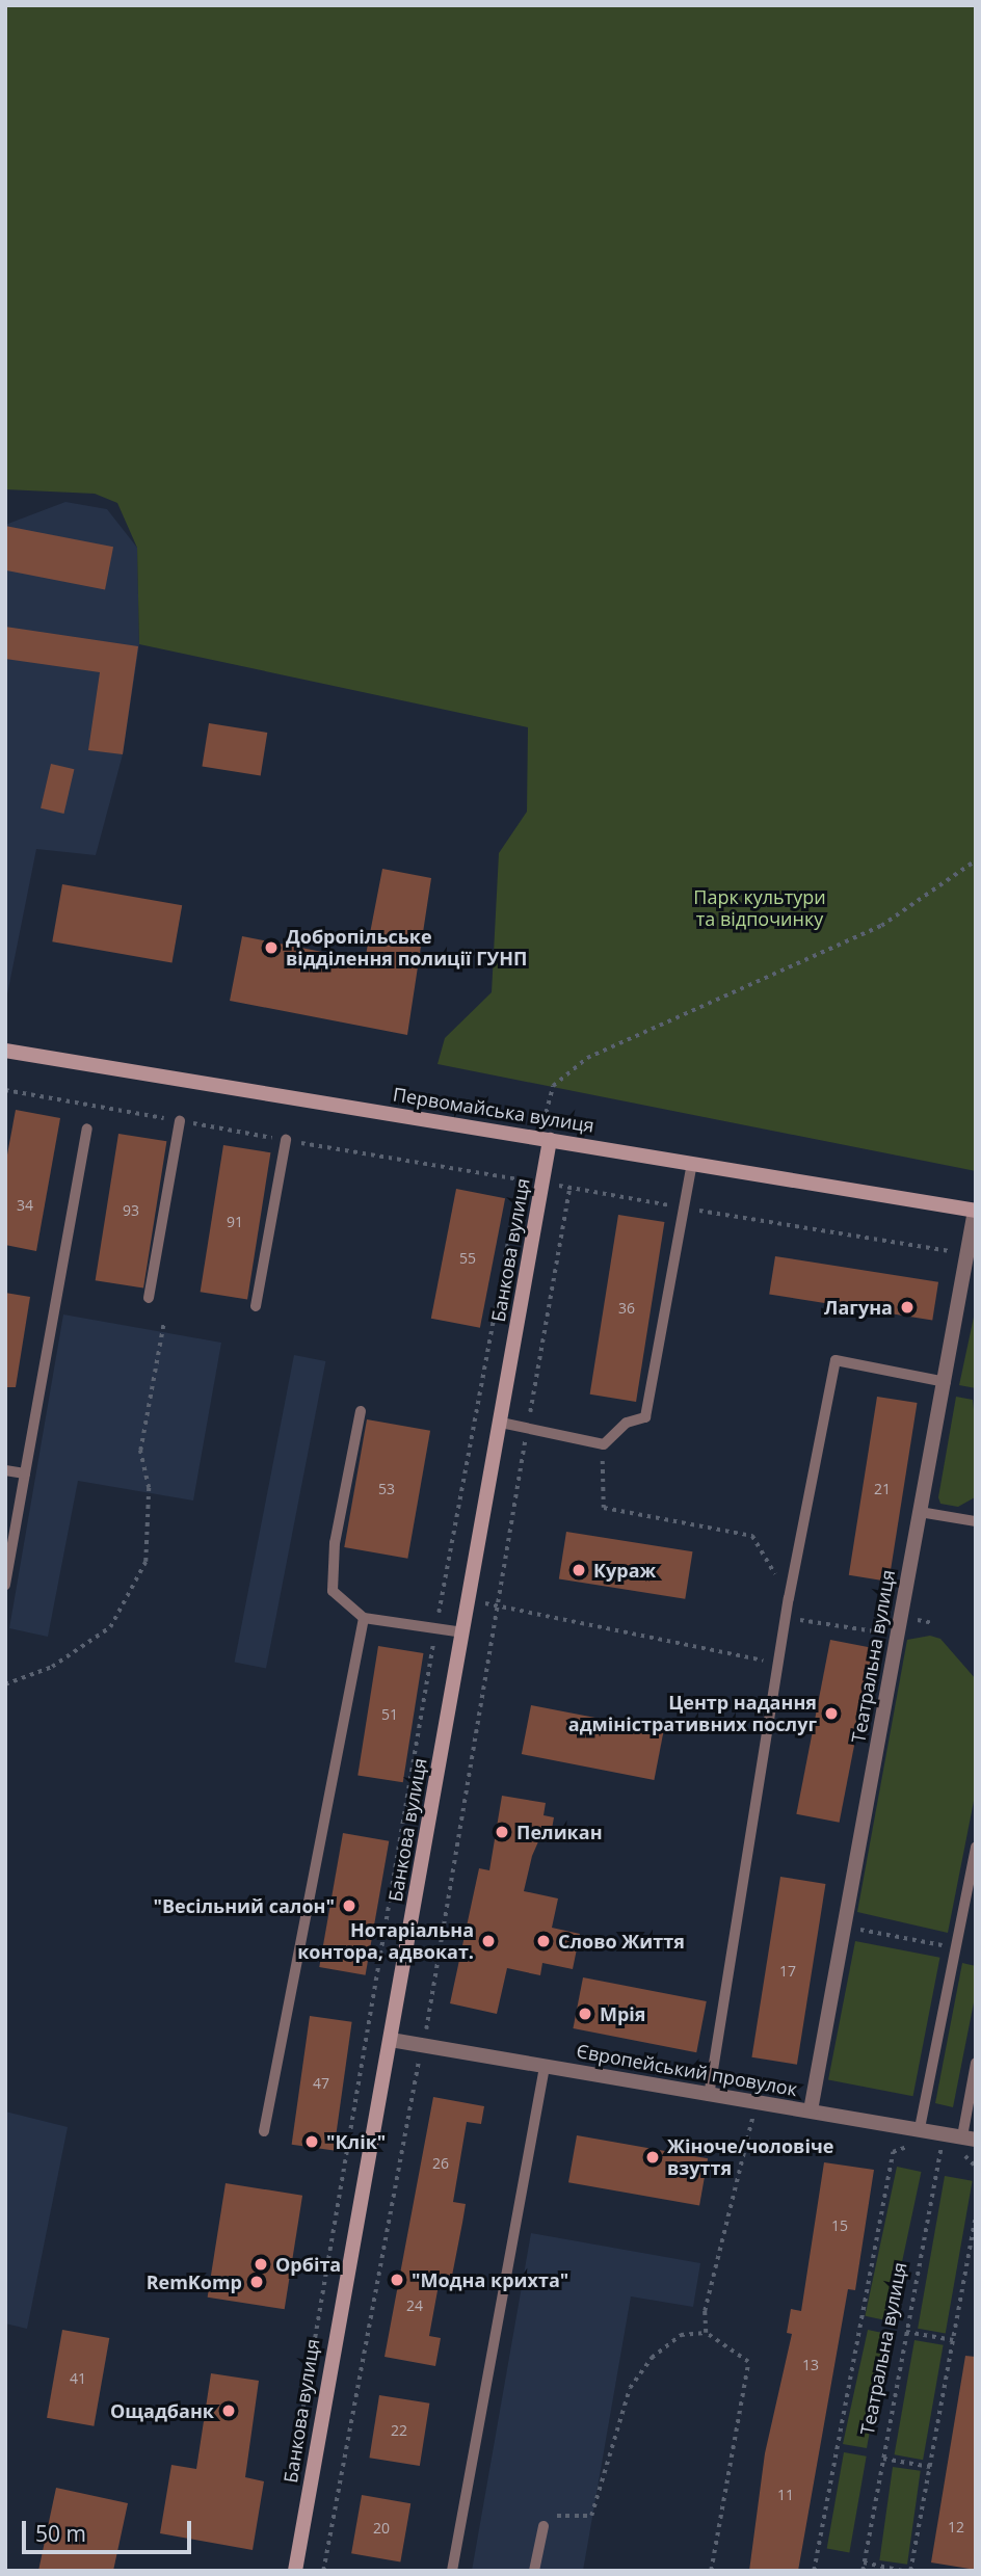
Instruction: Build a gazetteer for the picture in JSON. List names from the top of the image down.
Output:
{
  "streets": {
    "street": [
      "Первомайська вулиця",
      "Банкова вулиця",
      "Театральна вулиця",
      "Європейський провулок"
    ]
  },
  "crossings": [
    ["Первомайська вулиця", "Банкова вулиця"],
    ["Первомайська вулиця", "Театральна вулиця"],
    ["Банкова вулиця", "Європейський провулок"],
    ["Театральна вулиця", "Європейський провулок"]
  ],
  "parks": ["Парк культури та відпочинку"],
  "places": [
    "Добропільське відділення полиції ГУНП",
    "Лагуна",
    "Кураж",
    "Центр надання адміністративних послуг",
    "Пеликан",
    "\"Весільний салон\"",
    "Нотаріальна контора, адвокат.",
    "Слово Життя",
    "Мрія",
    "\"Клік\"",
    "Жіноче/чоловіче взуття",
    "Орбіта",
    "\"Модна крихта\"",
    "RemKomp",
    "Ощадбанк"
  ],
  "house_numbers": [
    "34",
    "93",
    "91",
    "55",
    "36",
    "53",
    "21",
    "51",
    "17",
    "47",
    "26",
    "15",
    "24",
    "13",
    "41",
    "22",
    "11",
    "12",
    "20"
  ],
  "scale_bar": "50 m"
}
